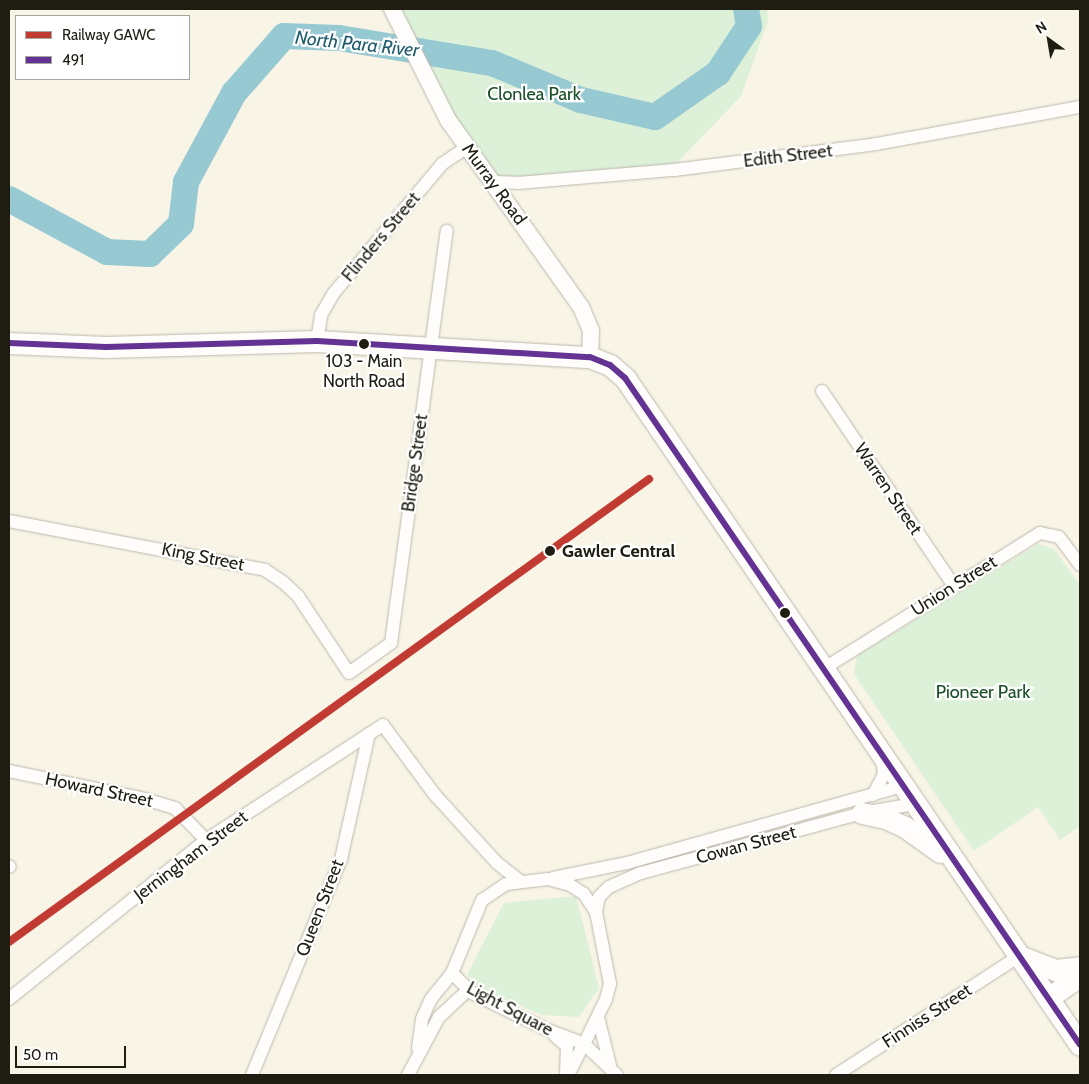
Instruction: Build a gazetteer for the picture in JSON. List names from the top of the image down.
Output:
{
  "streets": {
    "street": [
      "Edith Street",
      "Murray Road",
      "Flinders Street",
      "Bridge Street",
      "Warren Street",
      "King Street",
      "Union Street",
      "Howard Street",
      "Cowan Street",
      "Jerningham Street",
      "Queen Street",
      "Light Square",
      "Finniss Street"
    ]
  },
  "crossings": [
    ["Edith Street", "Murray Road"],
    ["Murray Road", "Flinders Street"],
    ["Bridge Street", "King Street"],
    ["Warren Street", "Union Street"],
    ["Howard Street", "Jerningham Street"],
    ["Cowan Street", "Jerningham Street"],
    ["Cowan Street", "Light Square"],
    ["Jerningham Street", "Queen Street"],
    ["Jerningham Street", "Light Square"]
  ],
  "water": ["North Para River"],
  "parks": ["Clonlea Park", "Pioneer Park"],
  "places": ["103 - Main North Road", "Gawler Central"],
  "lines": ["transit line 491", "rail line GAWC"],
  "legend": ["Railway GAWC", "491"],
  "scale_bar": "50 m",
  "north": "top left"
}
